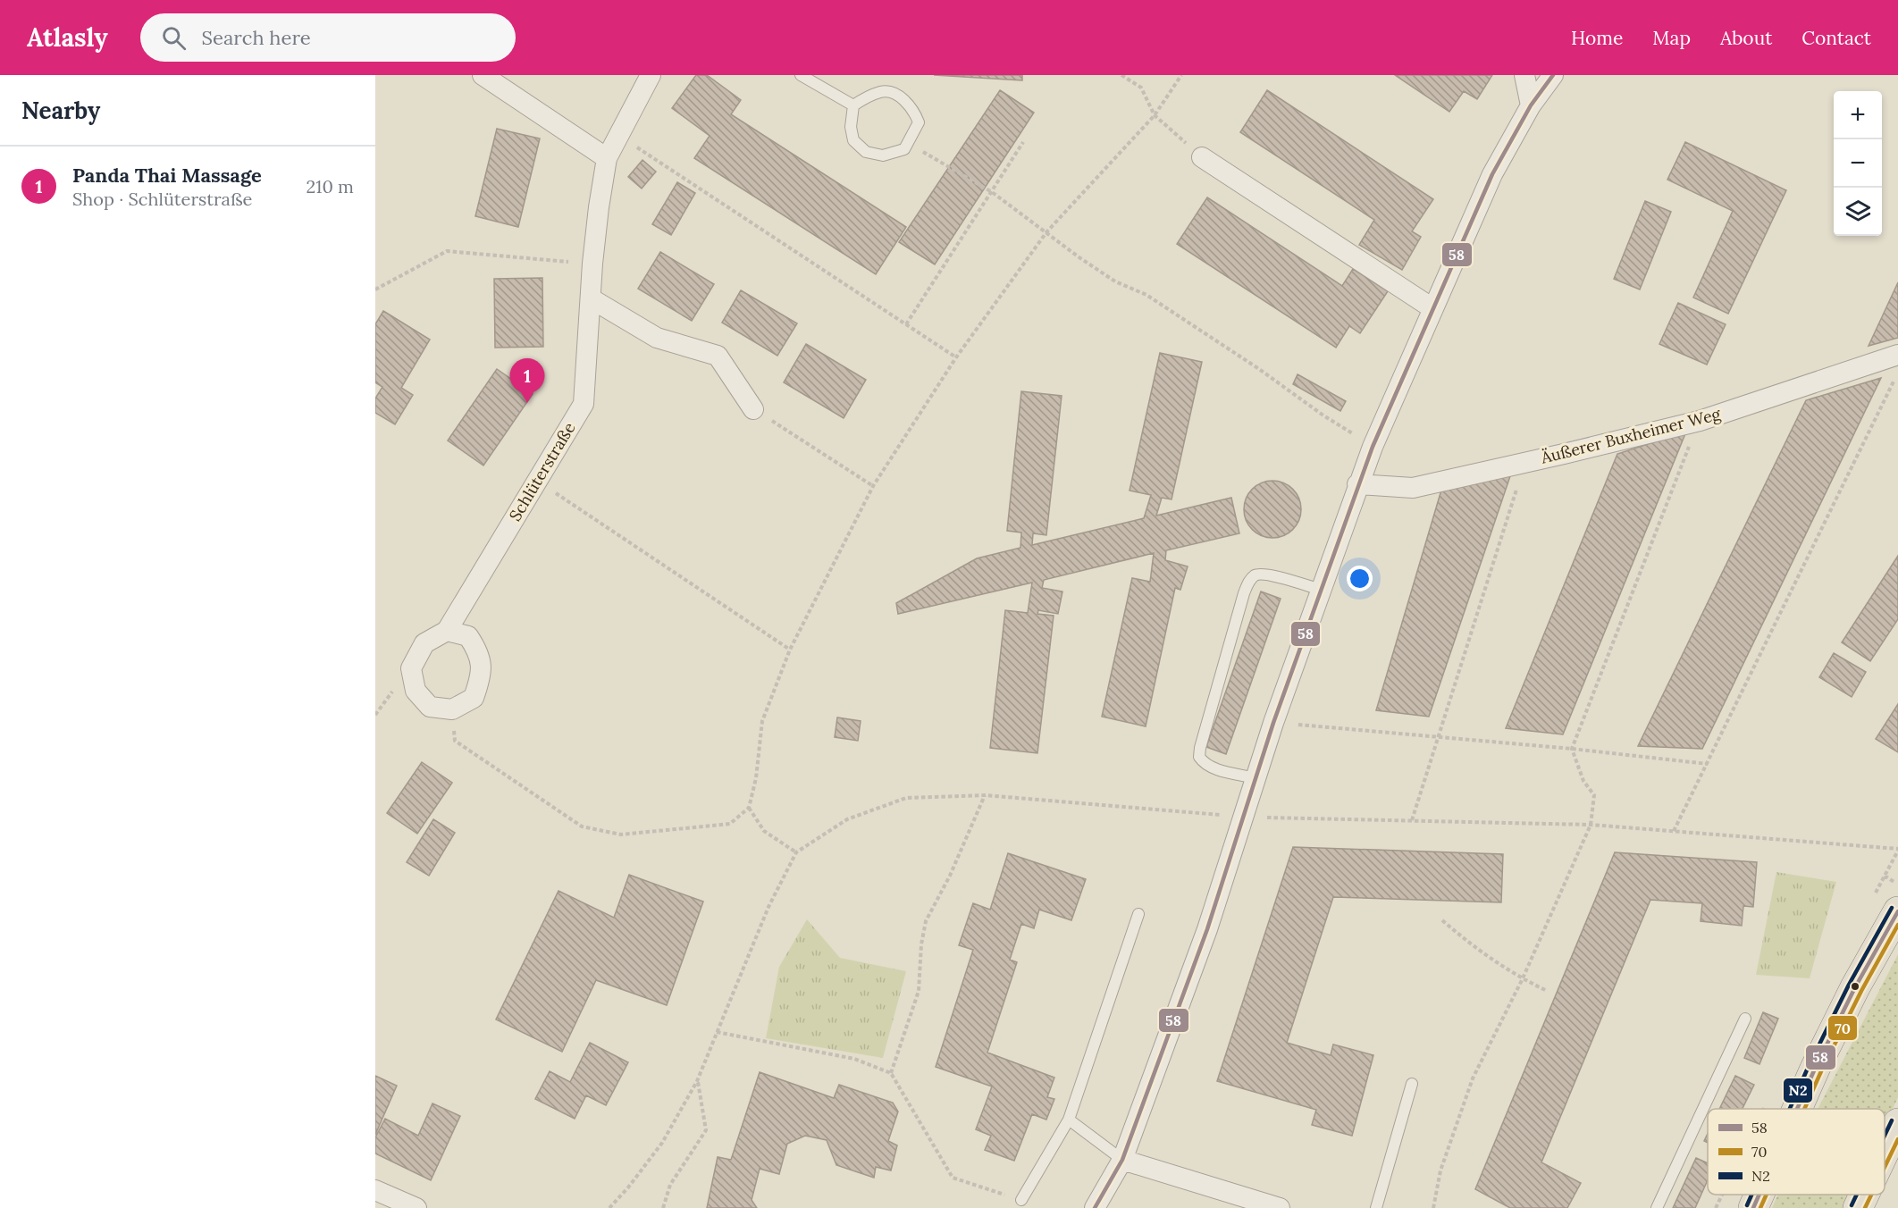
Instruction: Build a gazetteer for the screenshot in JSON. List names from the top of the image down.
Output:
{
  "streets": {
    "street": ["Äußerer Buxheimer Weg", "Schlüterstraße"]
  },
  "lines": ["transit line 58", "transit line N2", "transit line 70"],
  "legend": ["58", "70", "N2"],
  "page": {
    "header": "Atlasly",
    "search": "Search here",
    "nav": [
      "Home",
      "Map",
      "About",
      "Contact"
    ],
    "heading": "Nearby",
    "map_buttons": ["+", "−"],
    "list": [
      {
        "mark": "1",
        "name": "Panda Thai Massage",
        "note": "Shop · Schlüterstraße",
        "value": "210 m"
      }
    ],
    "pins": "1"
  }
}
